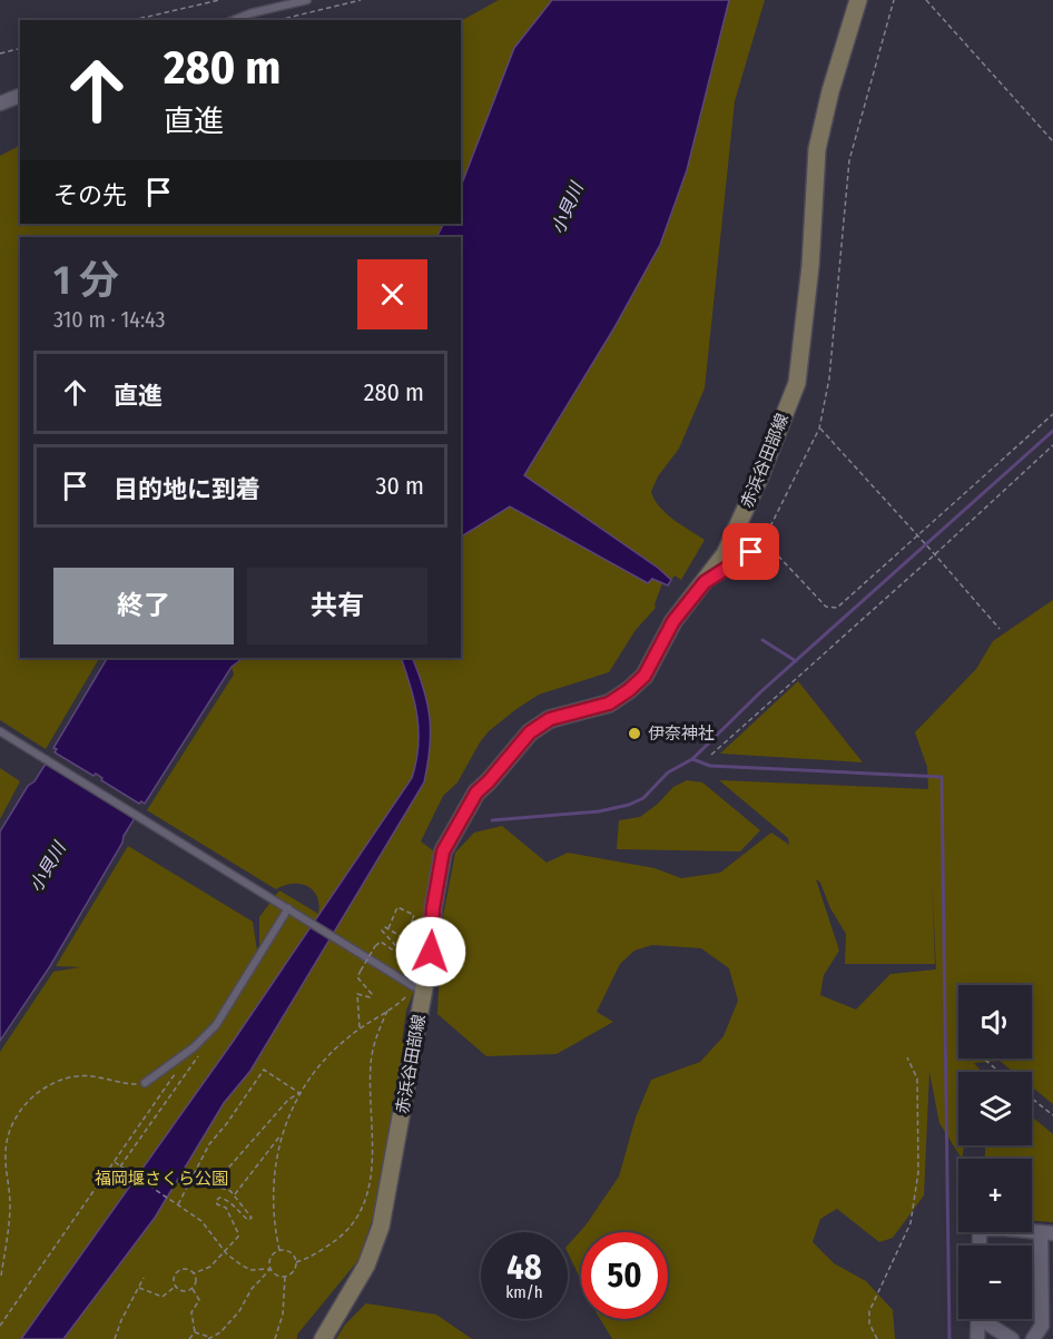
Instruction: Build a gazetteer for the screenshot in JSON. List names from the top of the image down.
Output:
{
  "streets": {
    "main road": ["赤浜谷田部線"]
  },
  "water": ["小貝川"],
  "parks": ["福岡堰さくら公園"],
  "places": ["伊奈神社"],
  "page": {
    "turn": ["280 m", "直進"],
    "then": "その先",
    "heading": ["1 分", "310 m · 14:43"],
    "list": [
      {
        "name": "直進",
        "value": "280 m"
      },
      {
        "name": "目的地に到着",
        "value": "30 m"
      }
    ],
    "buttons": ["終了", "共有"],
    "map_buttons": ["+", "−"],
    "speed": "48 km/h",
    "limit": "50"
  }
}
